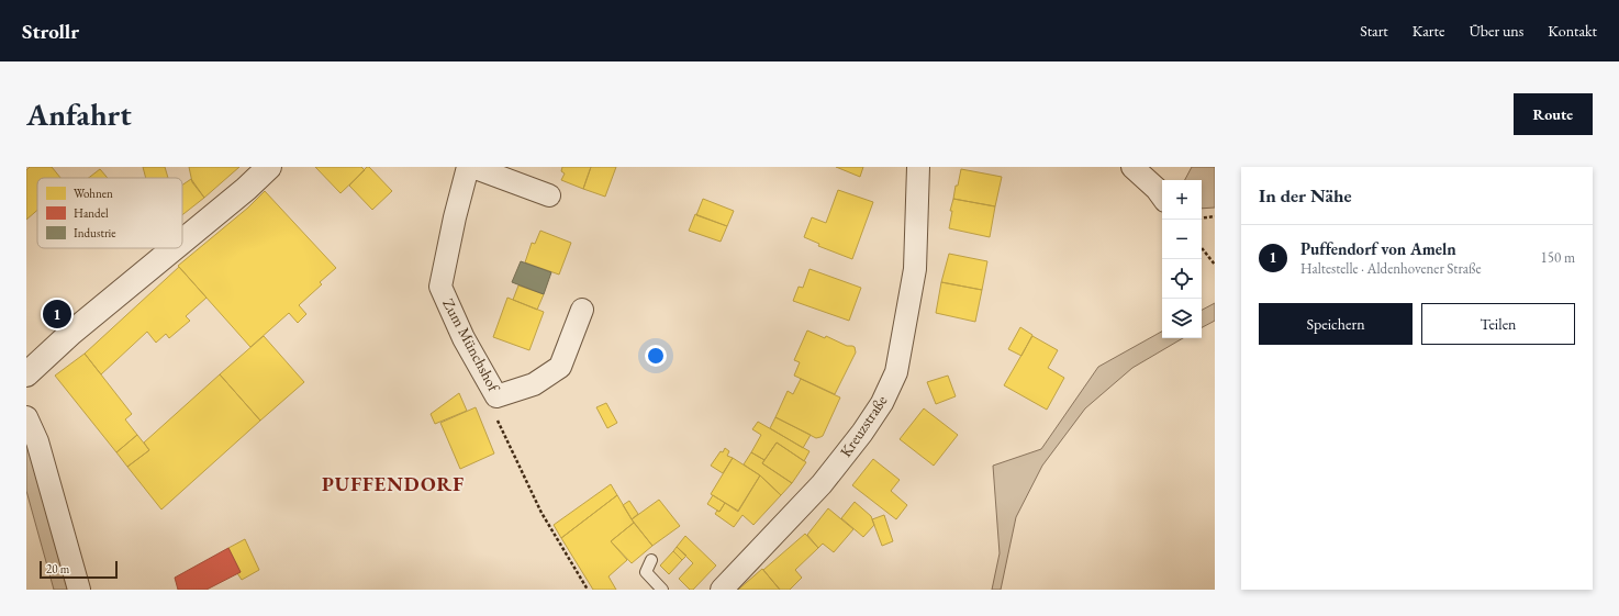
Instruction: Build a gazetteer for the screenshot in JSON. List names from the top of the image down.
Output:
{
  "streets": {
    "street": ["Zum Münchshof", "Kreuzstraße"]
  },
  "districts": ["PUFFENDORF"],
  "legend": ["Wohnen", "Handel", "Industrie"],
  "scale_bar": "20 m",
  "page": {
    "header": "Strollr",
    "nav": [
      "Start",
      "Karte",
      "Über uns",
      "Kontakt"
    ],
    "buttons": [
      "Route",
      ["Speichern", "Teilen"]
    ],
    "title": "Anfahrt",
    "heading": "In der Nähe",
    "map_buttons": ["+", "−"],
    "list": [
      {
        "mark": "1",
        "name": "Puffendorf von Ameln",
        "note": "Haltestelle · Aldenhovener Straße",
        "value": "150 m"
      }
    ],
    "pins": "1",
    "scale": "20 m"
  }
}
